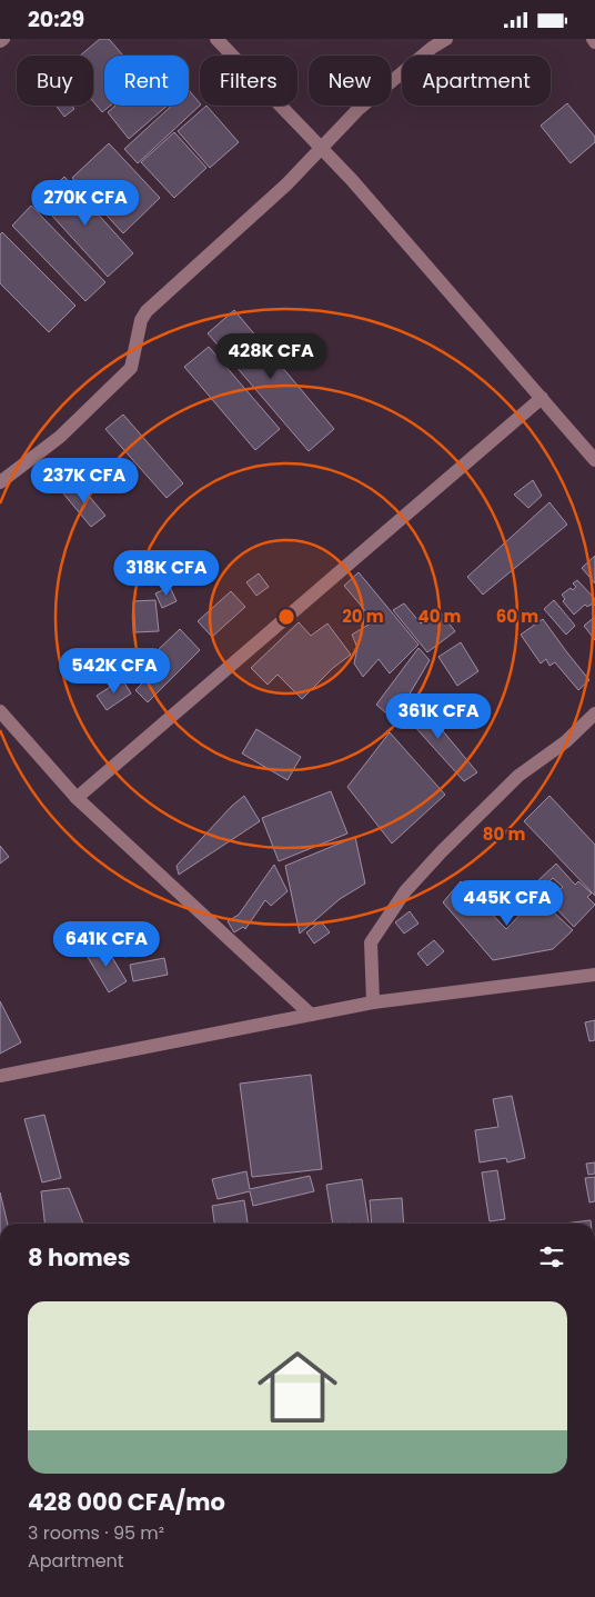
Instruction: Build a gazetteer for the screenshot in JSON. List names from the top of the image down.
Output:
{
  "page": {
    "status": "20:29",
    "chip": [
      "Buy",
      "Rent",
      "Filters",
      "New",
      "Apartment"
    ],
    "price": [
      "270K CFA",
      "428K CFA",
      "237K CFA",
      "318K CFA",
      "542K CFA",
      "361K CFA",
      "445K CFA",
      "641K CFA"
    ],
    "heading": "8 homes",
    "list": [
      {
        "name": "428 000 CFA/mo",
        "note": "3 rooms · 95 m² · Apartment"
      }
    ]
  },
  "rings": [
    "20 m",
    "40 m",
    "60 m",
    "80 m"
  ]
}
